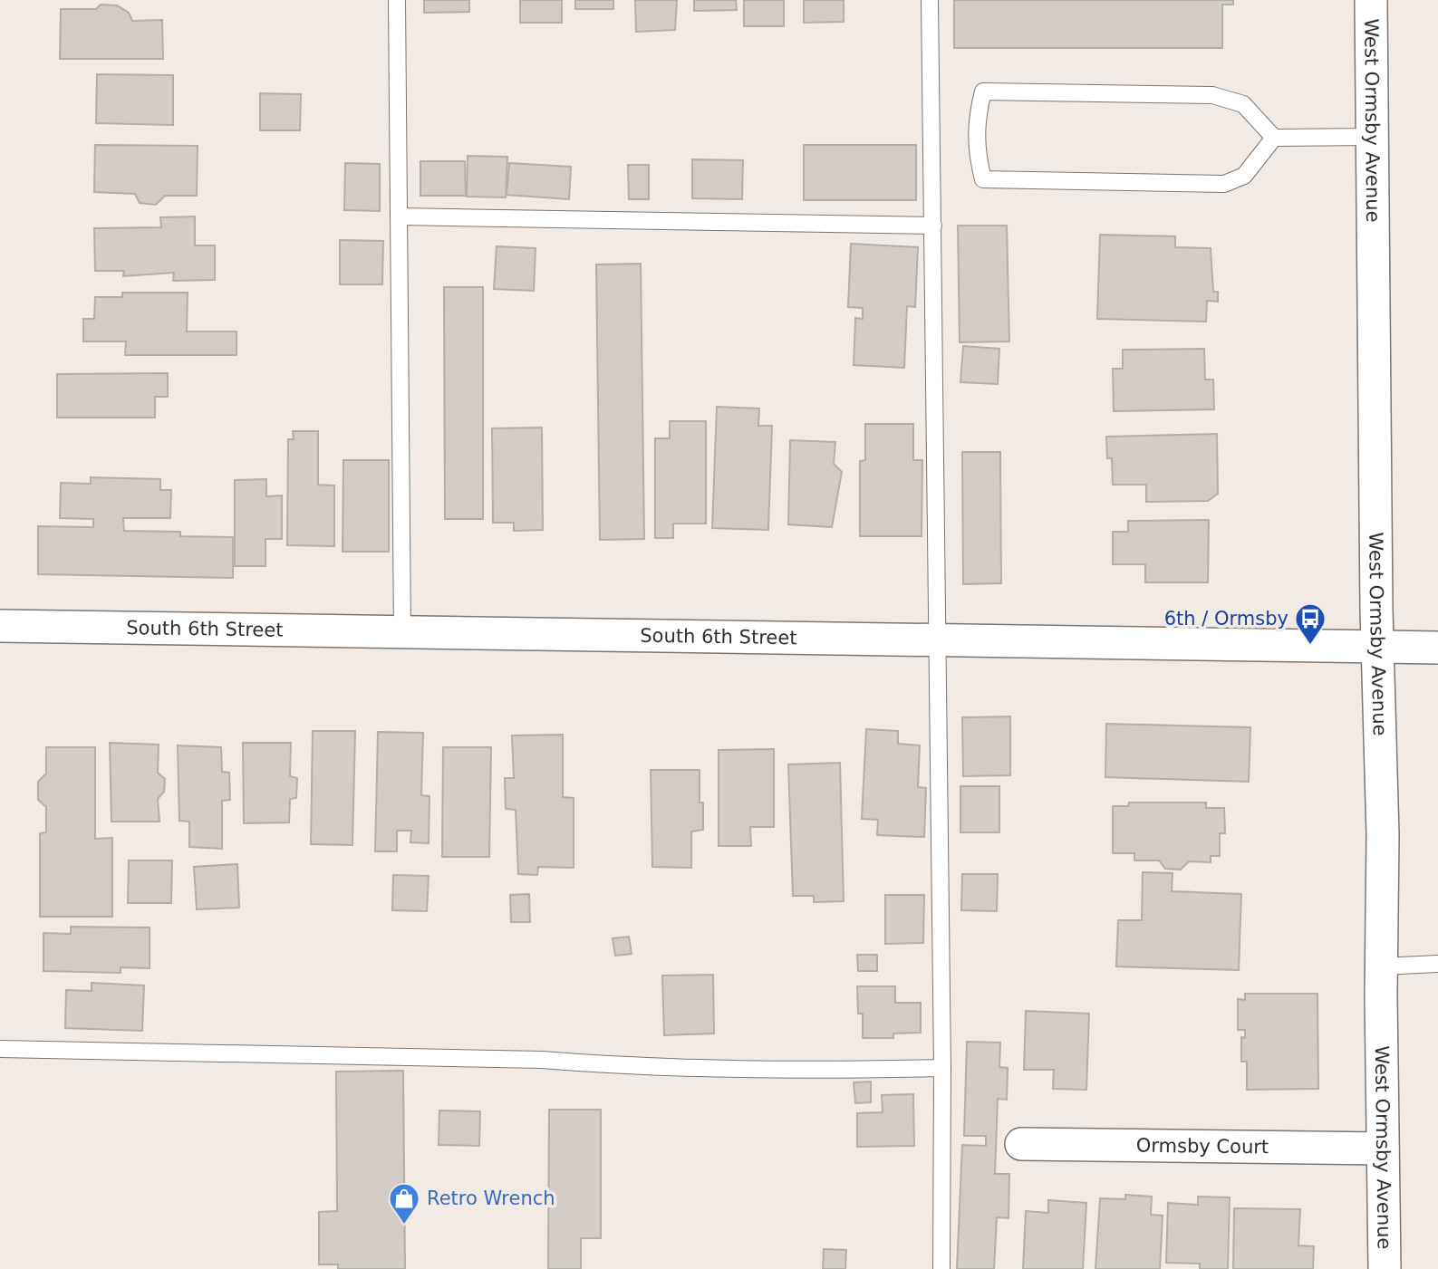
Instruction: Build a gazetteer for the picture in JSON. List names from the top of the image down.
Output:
{
  "streets": {
    "street": ["West Ormsby Avenue", "South 6th Street", "Ormsby Court"]
  },
  "crossings": [
    ["West Ormsby Avenue", "South 6th Street"],
    ["West Ormsby Avenue", "Ormsby Court"]
  ],
  "places": {
    "bus stop": ["6th / Ormsby"],
    "shop": ["Retro Wrench"]
  }
}
